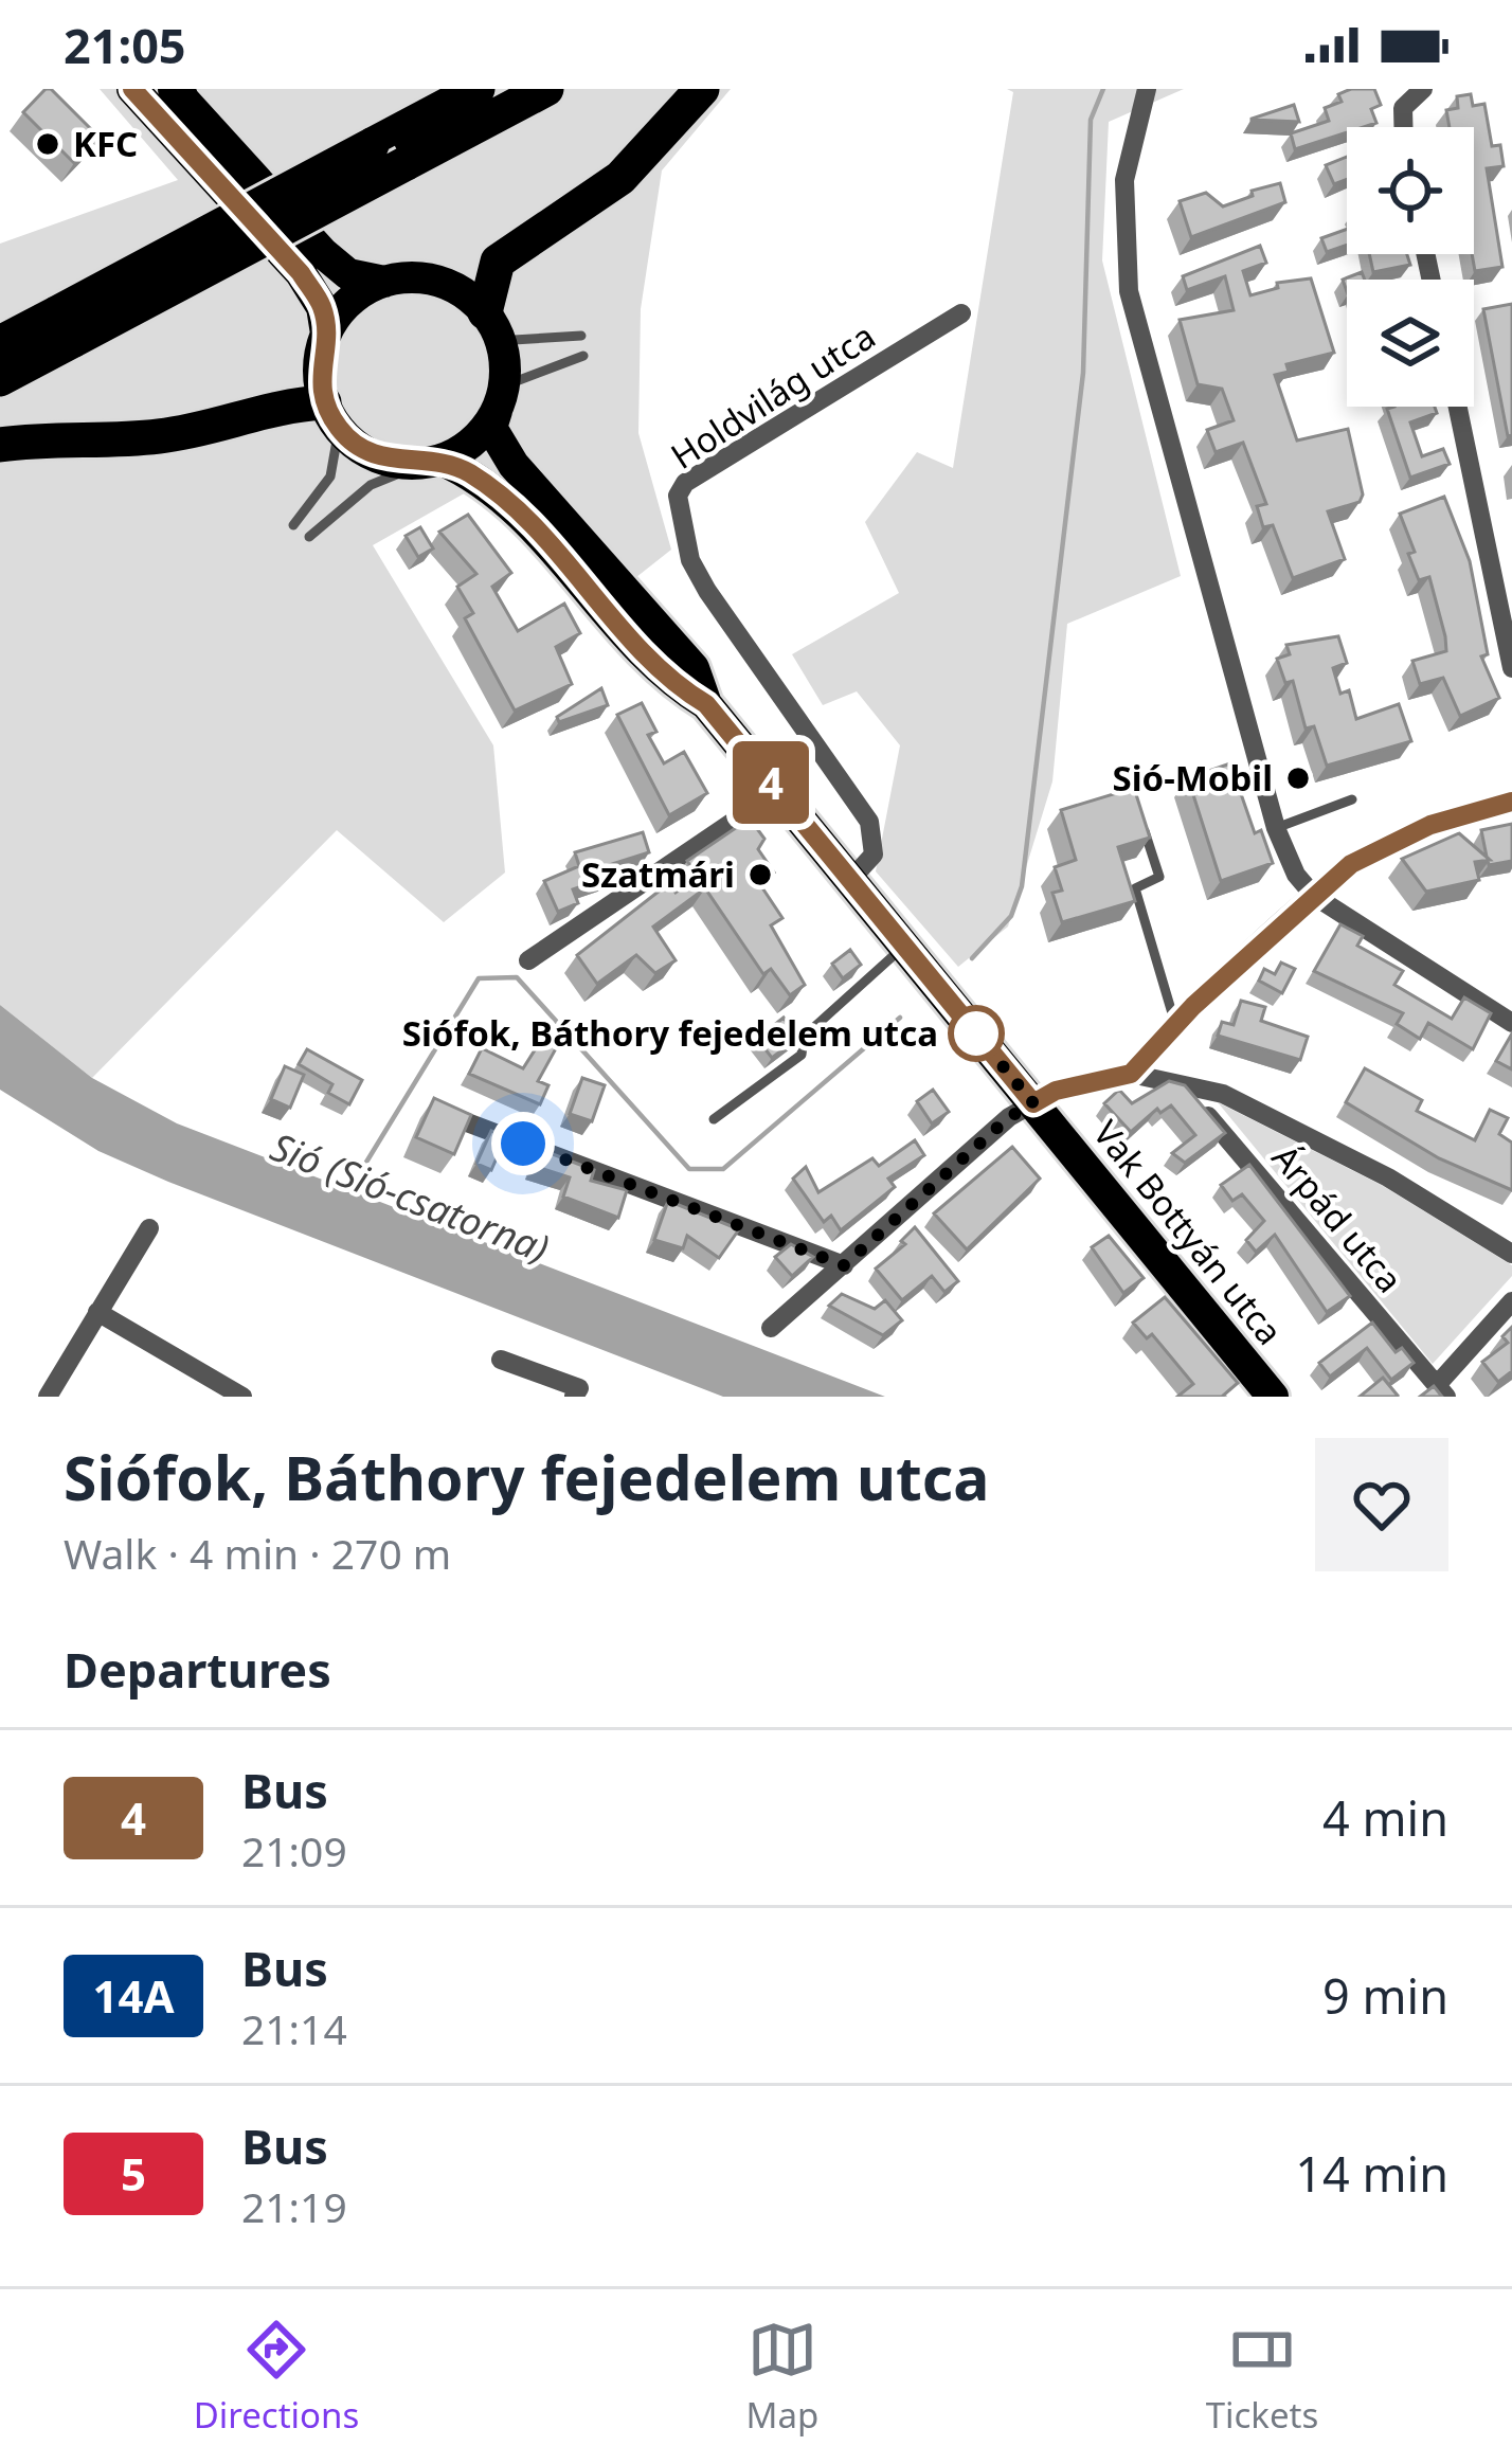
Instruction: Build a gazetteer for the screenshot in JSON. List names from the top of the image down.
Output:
{
  "streets": {
    "main road": ["Vak Bottyán utca"],
    "street": ["Holdvilág utca", "Árpád utca"]
  },
  "crossings": [
    ["Holdvilág utca", "Vak Bottyán utca"]
  ],
  "water": ["Sió (Sió-csatorna)"],
  "places": [
    "KFC",
    "Sió-Mobil",
    "Szatmári",
    "Siófok, Báthory fejedelem utca"
  ],
  "lines": ["bus line 4"],
  "page": {
    "status": "21:05",
    "on_map": "4",
    "heading": [
      ["Siófok, Báthory fejedelem utca", "Walk · 4 min · 270 m"],
      "Departures"
    ],
    "list": [
      {
        "mark": "4",
        "name": "Bus",
        "note": "21:09",
        "value": "4 min"
      },
      {
        "mark": "14A",
        "name": "Bus",
        "note": "21:14",
        "value": "9 min"
      },
      {
        "mark": "5",
        "name": "Bus",
        "note": "21:19",
        "value": "14 min"
      }
    ],
    "tabs": ["Directions", "Map", "Tickets"]
  }
}
